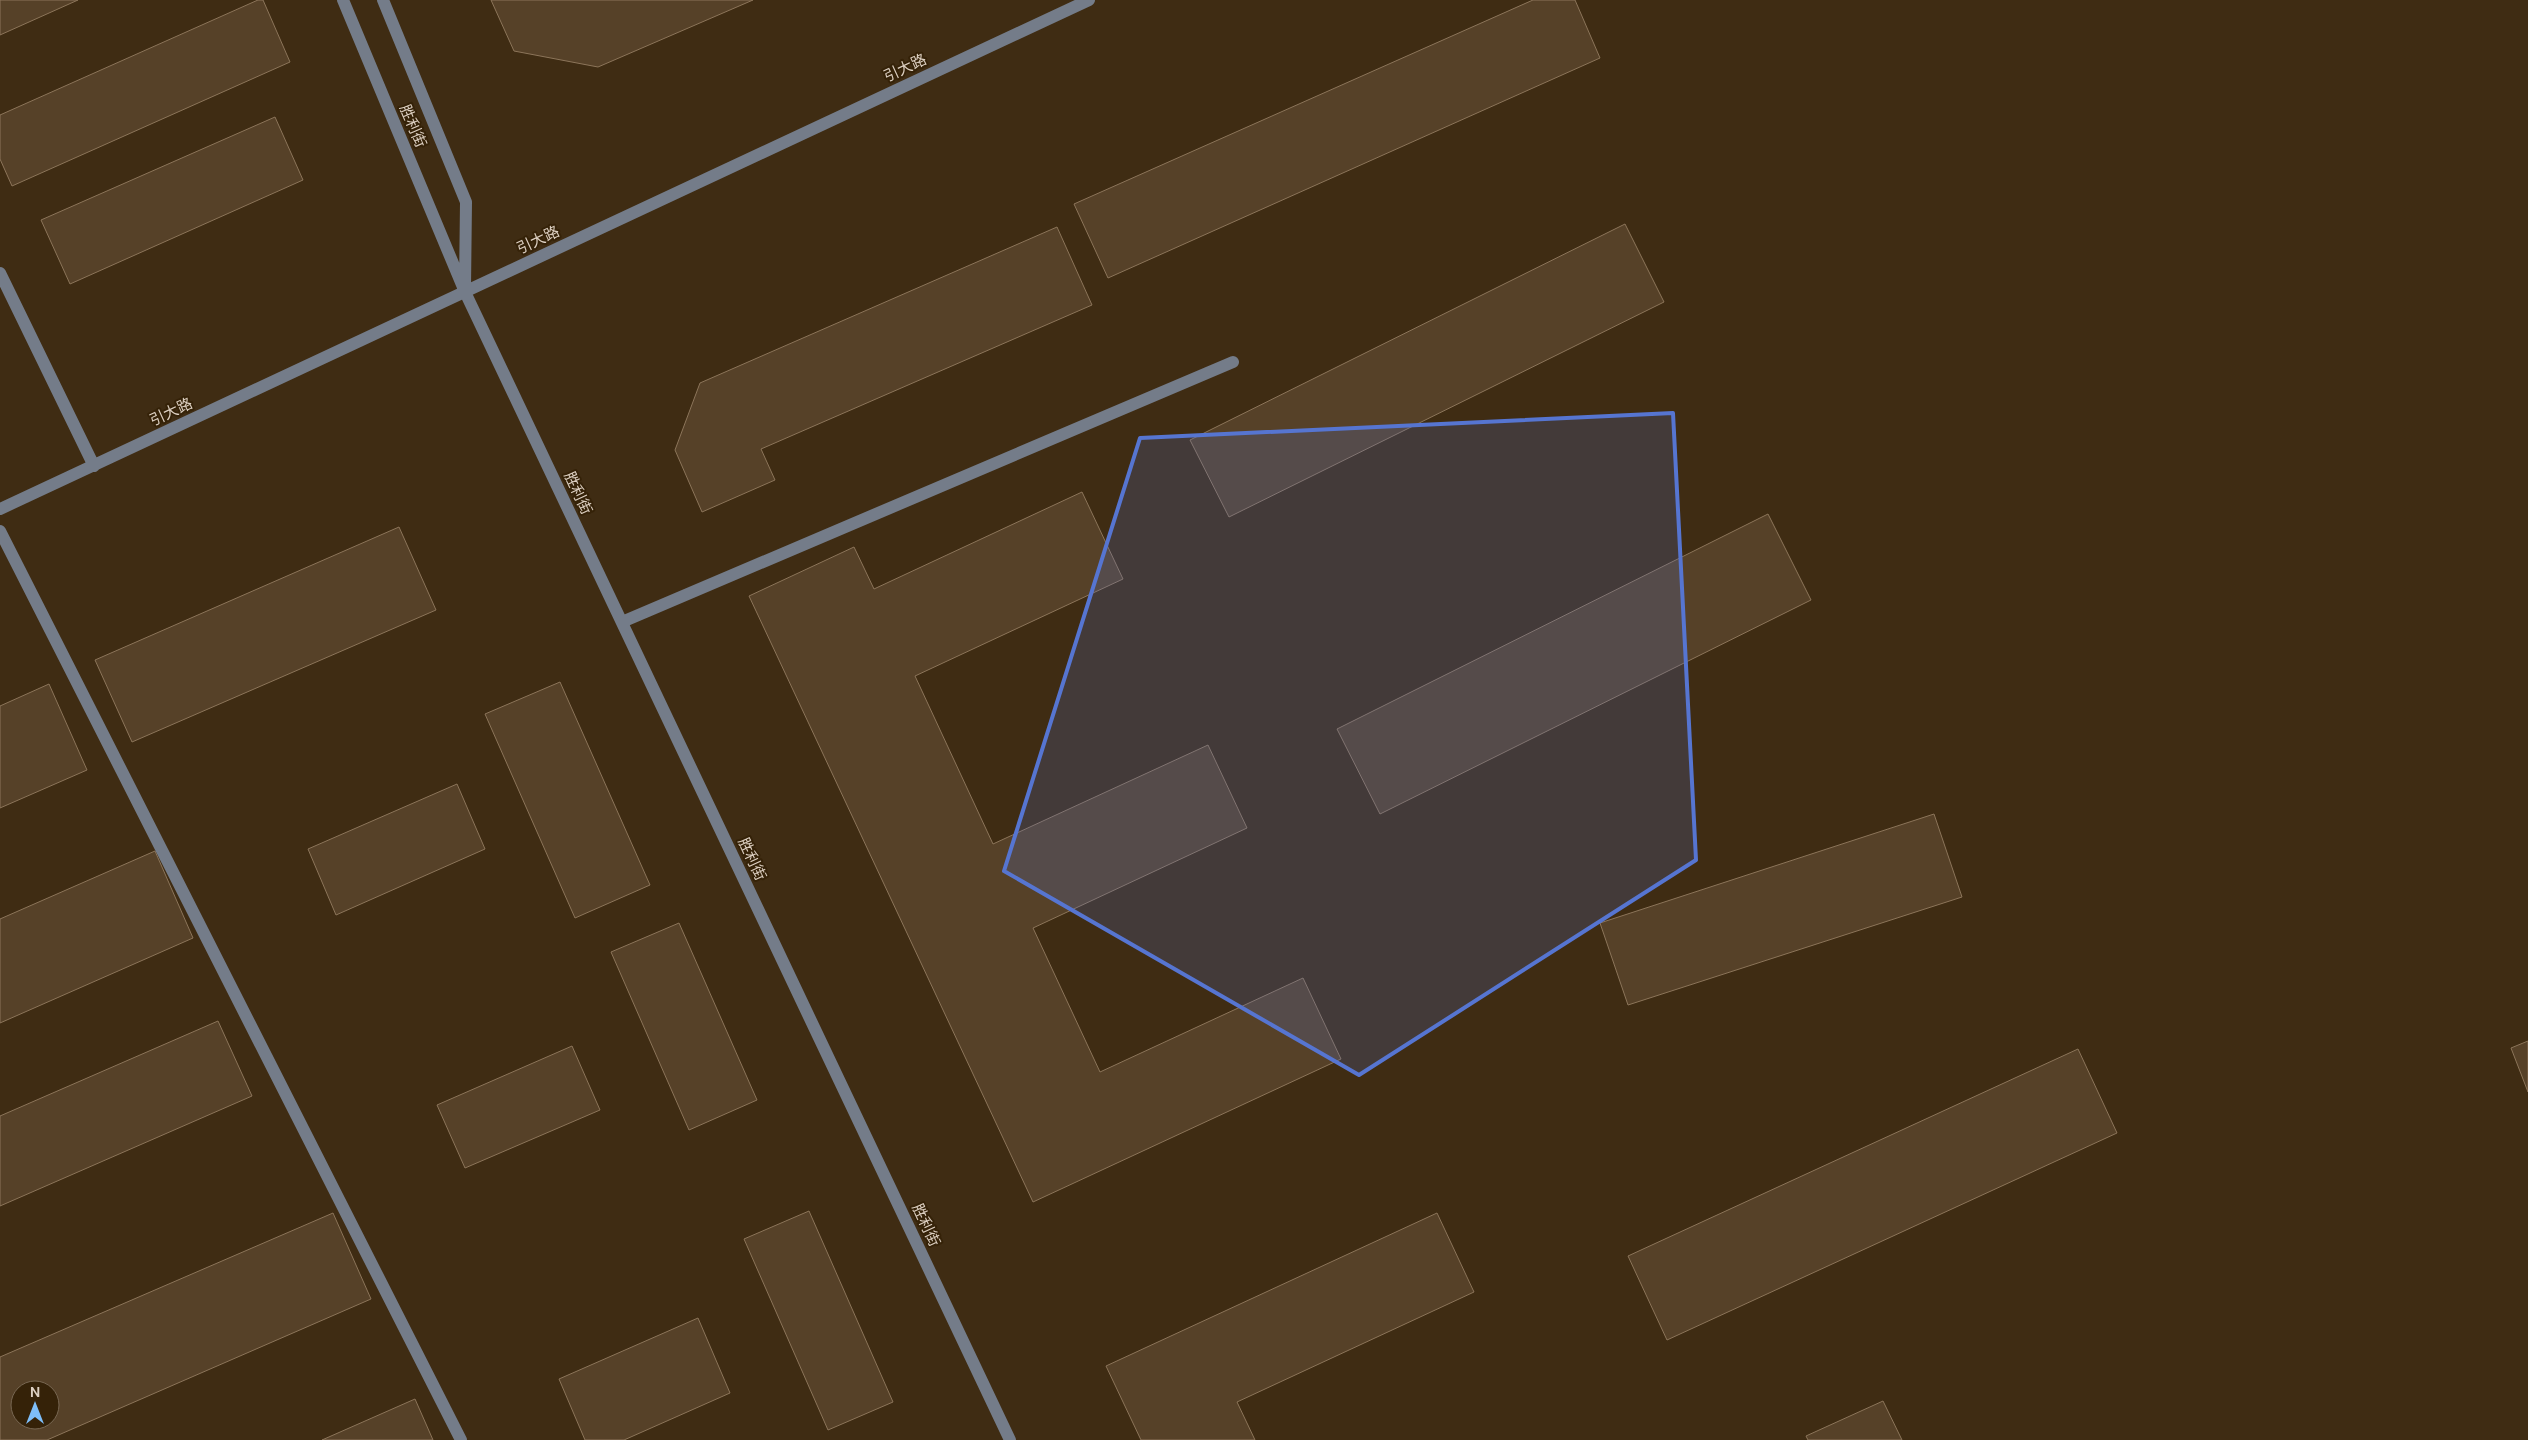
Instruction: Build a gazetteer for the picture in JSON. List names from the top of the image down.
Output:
{
  "streets": {
    "street": ["引大路", "胜利街"]
  },
  "crossings": [
    ["引大路", "胜利街"]
  ],
  "north": "top"
}
